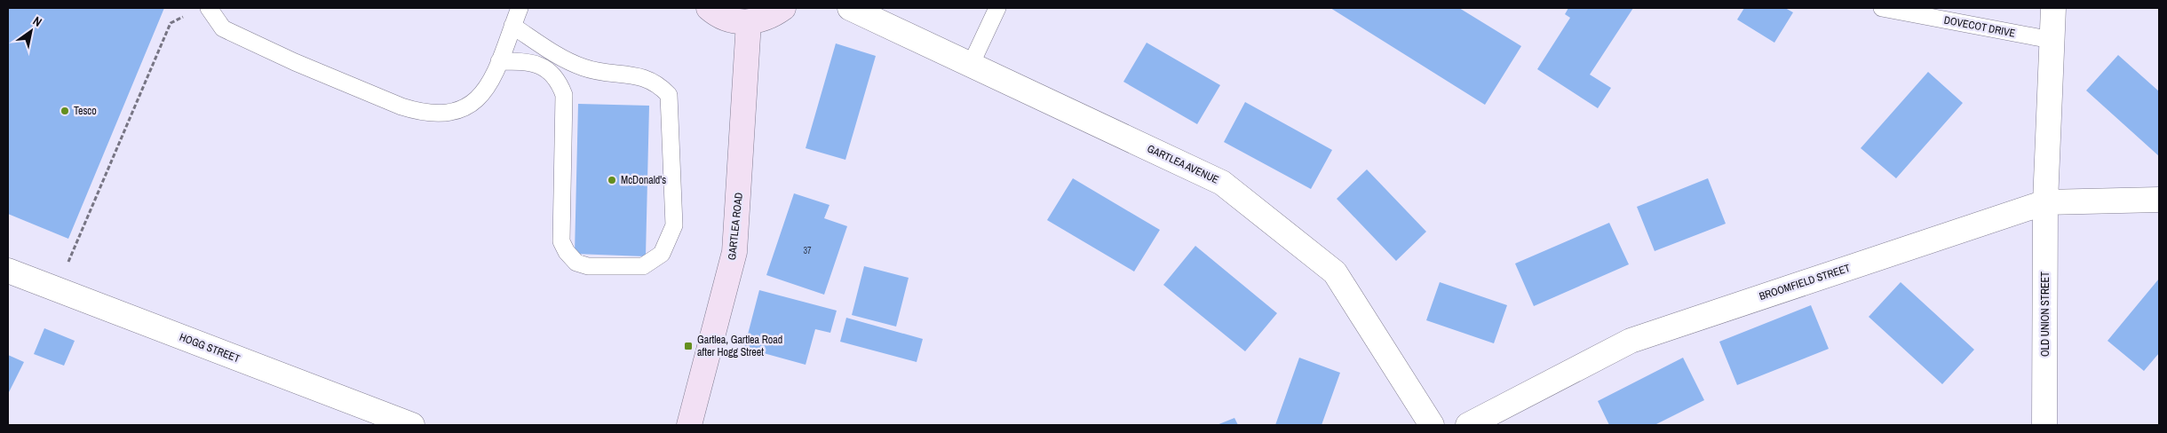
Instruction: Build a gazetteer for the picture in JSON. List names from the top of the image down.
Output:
{
  "streets": {
    "street": [
      "GARTLEA AVENUE",
      "GARTLEA ROAD",
      "BROOMFIELD STREET",
      "OLD UNION STREET",
      "HOGG STREET"
    ],
    "lane": ["DOVECOT DRIVE"]
  },
  "crossings": [
    ["BROOMFIELD STREET", "OLD UNION STREET"]
  ],
  "places": {
    "other": ["Tesco", "McDonald's"],
    "transit": ["Gartlea, Gartlea Road after Hogg Street"]
  },
  "house_numbers": ["37"],
  "north": "top right"
}
